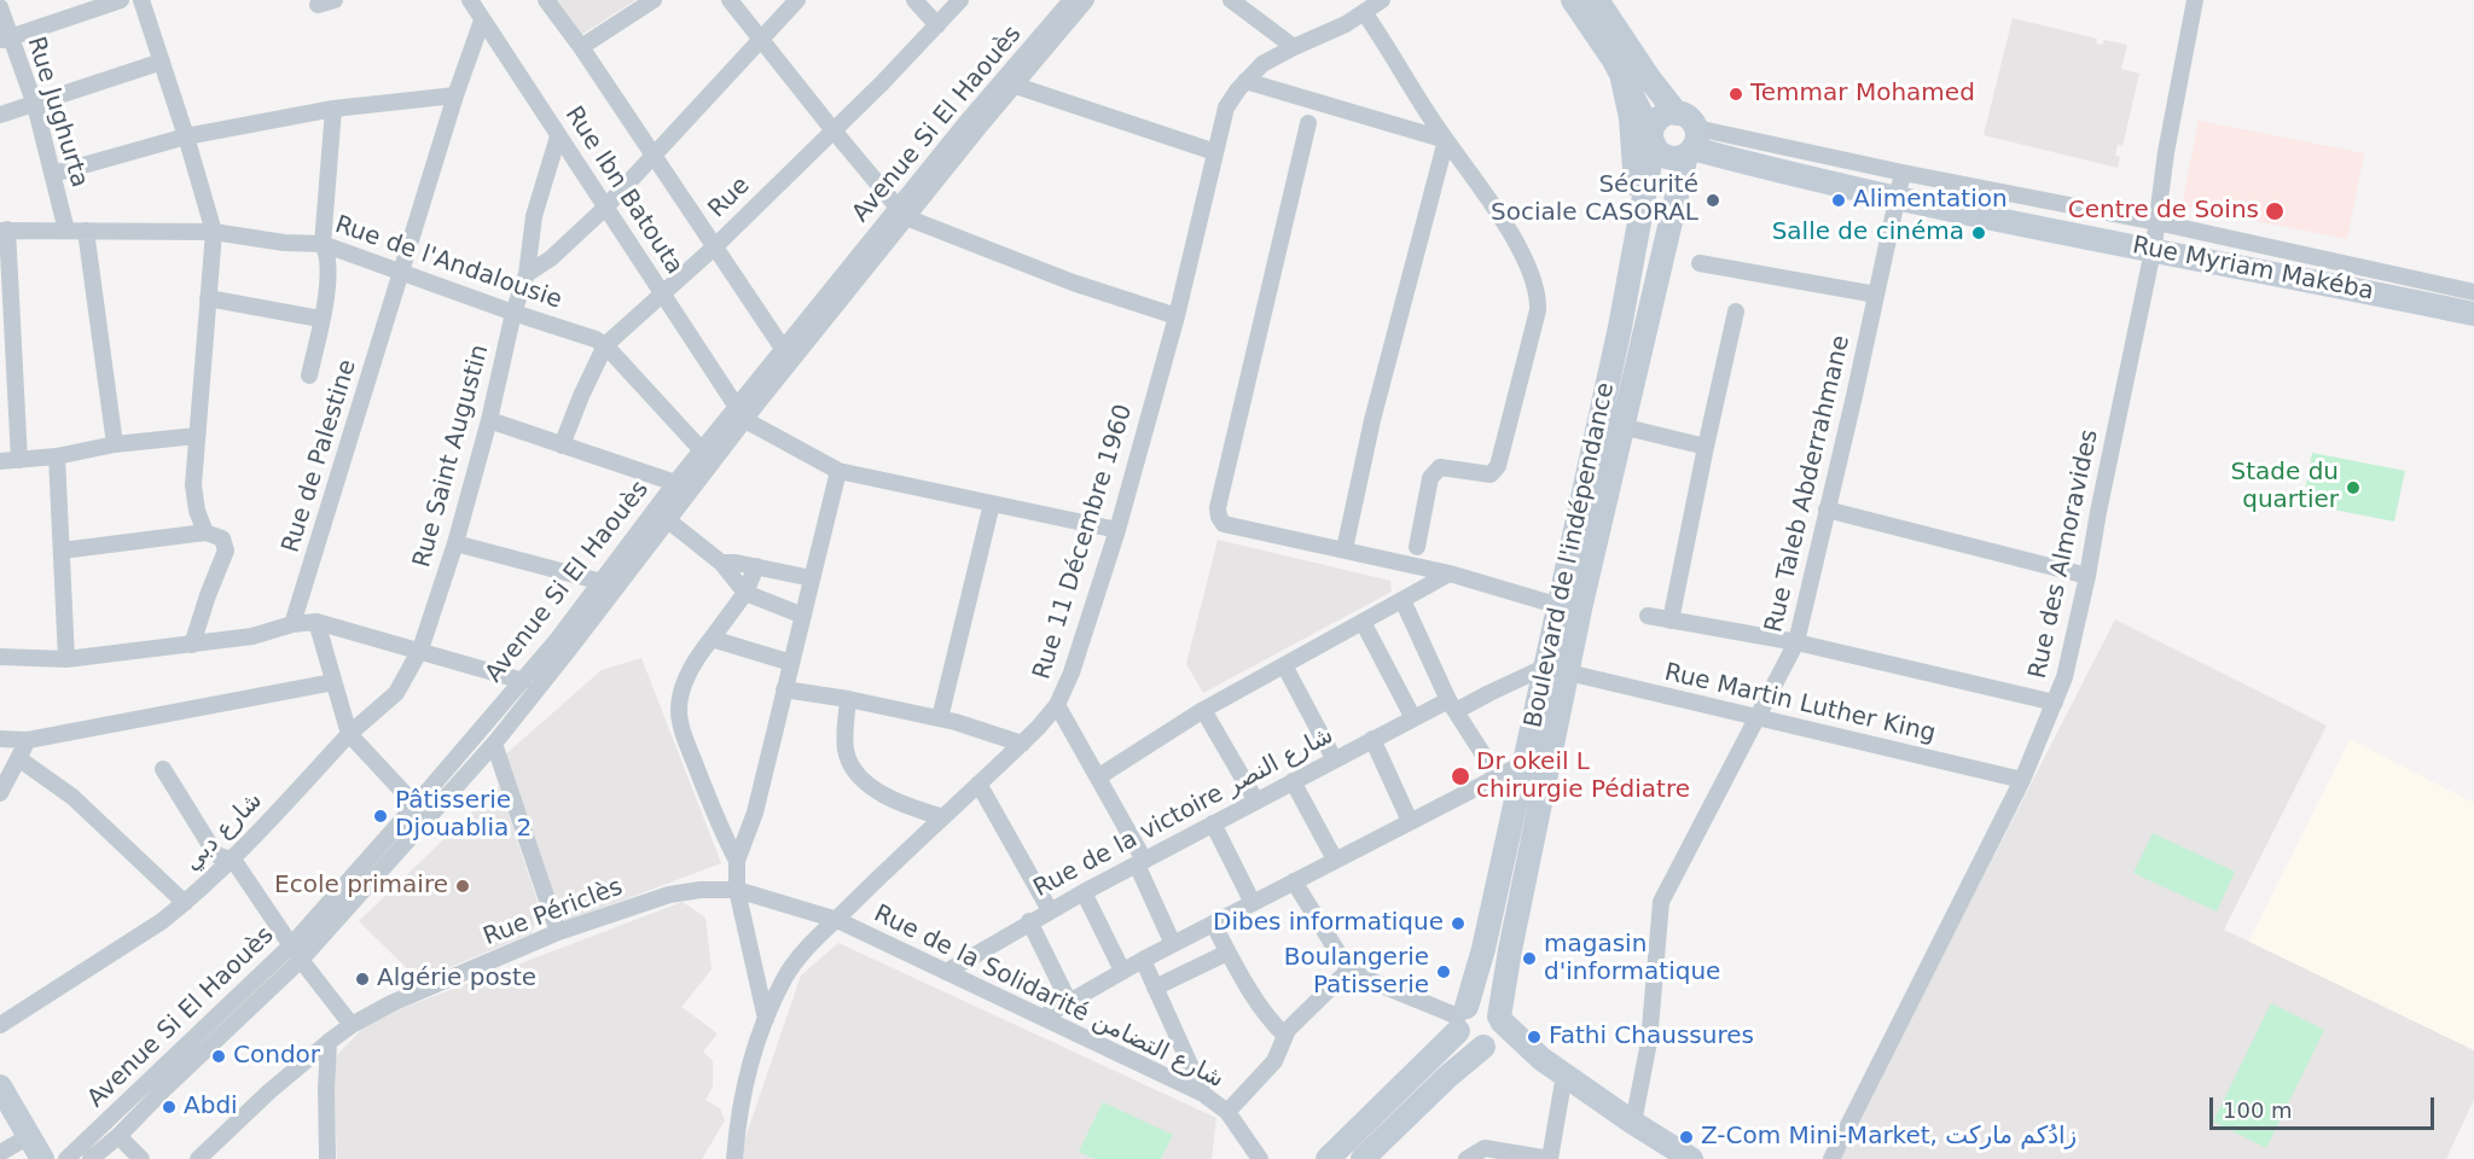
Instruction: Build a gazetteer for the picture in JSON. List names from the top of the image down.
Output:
{
  "streets": {
    "main road": ["Rue Myriam Makéba", "Boulevard de l'indépendance"],
    "street": [
      "Rue Jughurta",
      "Avenue Si El Haouès",
      "Rue Ibn Batouta",
      "Rue",
      "Rue de l'Andalousie",
      "Rue de Palestine",
      "Rue Saint Augustin",
      "Rue Taleb Abderrahmane",
      "Rue 11 Décembre 1960",
      "Rue des Almoravides",
      "Rue Martin Luther King",
      "Rue de la victoire شارع النصر",
      "شارع دبي",
      "Rue Périclès",
      "Rue de la Solidarité شارع التضامن"
    ]
  },
  "crossings": [
    ["Rue Jughurta", "Rue de l'Andalousie"],
    ["Avenue Si El Haouès", "Rue Ibn Batouta"],
    ["Avenue Si El Haouès", "Rue de l'Andalousie"],
    ["Rue Ibn Batouta", "Rue"],
    ["Rue Ibn Batouta", "Rue de Palestine"],
    ["Rue Ibn Batouta", "Rue Saint Augustin"],
    ["Rue", "Rue de l'Andalousie"],
    ["Rue de l'Andalousie", "Rue de Palestine"],
    ["Rue de l'Andalousie", "Rue Saint Augustin"],
    ["Rue Myriam Makéba", "Rue Taleb Abderrahmane"],
    ["Rue Myriam Makéba", "Rue des Almoravides"],
    ["Rue Myriam Makéba", "Boulevard de l'indépendance"],
    ["Rue Saint Augustin", "شارع دبي"],
    ["Rue Taleb Abderrahmane", "Rue Martin Luther King"],
    ["Rue 11 Décembre 1960", "Rue Périclès"],
    ["Rue 11 Décembre 1960", "Rue de la Solidarité شارع التضامن"],
    ["Rue des Almoravides", "Rue Martin Luther King"],
    ["Boulevard de l'indépendance", "Rue Martin Luther King"],
    ["Boulevard de l'indépendance", "Rue de la victoire شارع النصر"],
    ["Rue Martin Luther King", "Rue de la victoire شارع النصر"],
    ["Rue de la victoire شارع النصر", "Rue de la Solidarité شارع التضامن"],
    ["Rue Périclès", "Rue de la Solidarité شارع التضامن"]
  ],
  "places": [
    "Temmar Mohamed",
    "Sécurité Sociale CASORAL",
    "Alimentation",
    "Centre de Soins",
    "Salle de cinéma",
    "Stade du quartier",
    "Dr okeil L chirurgie Pédiatre",
    "Pâtisserie Djouablia 2",
    "Ecole primaire",
    "Dibes informatique",
    "magasin d'informatique",
    "Boulangerie Patisserie",
    "Algérie poste",
    "Fathi Chaussures",
    "Condor",
    "Abdi",
    "Z-Com Mini-Market, زادُكم ماركت"
  ],
  "scale_bar": "100 m"
}
